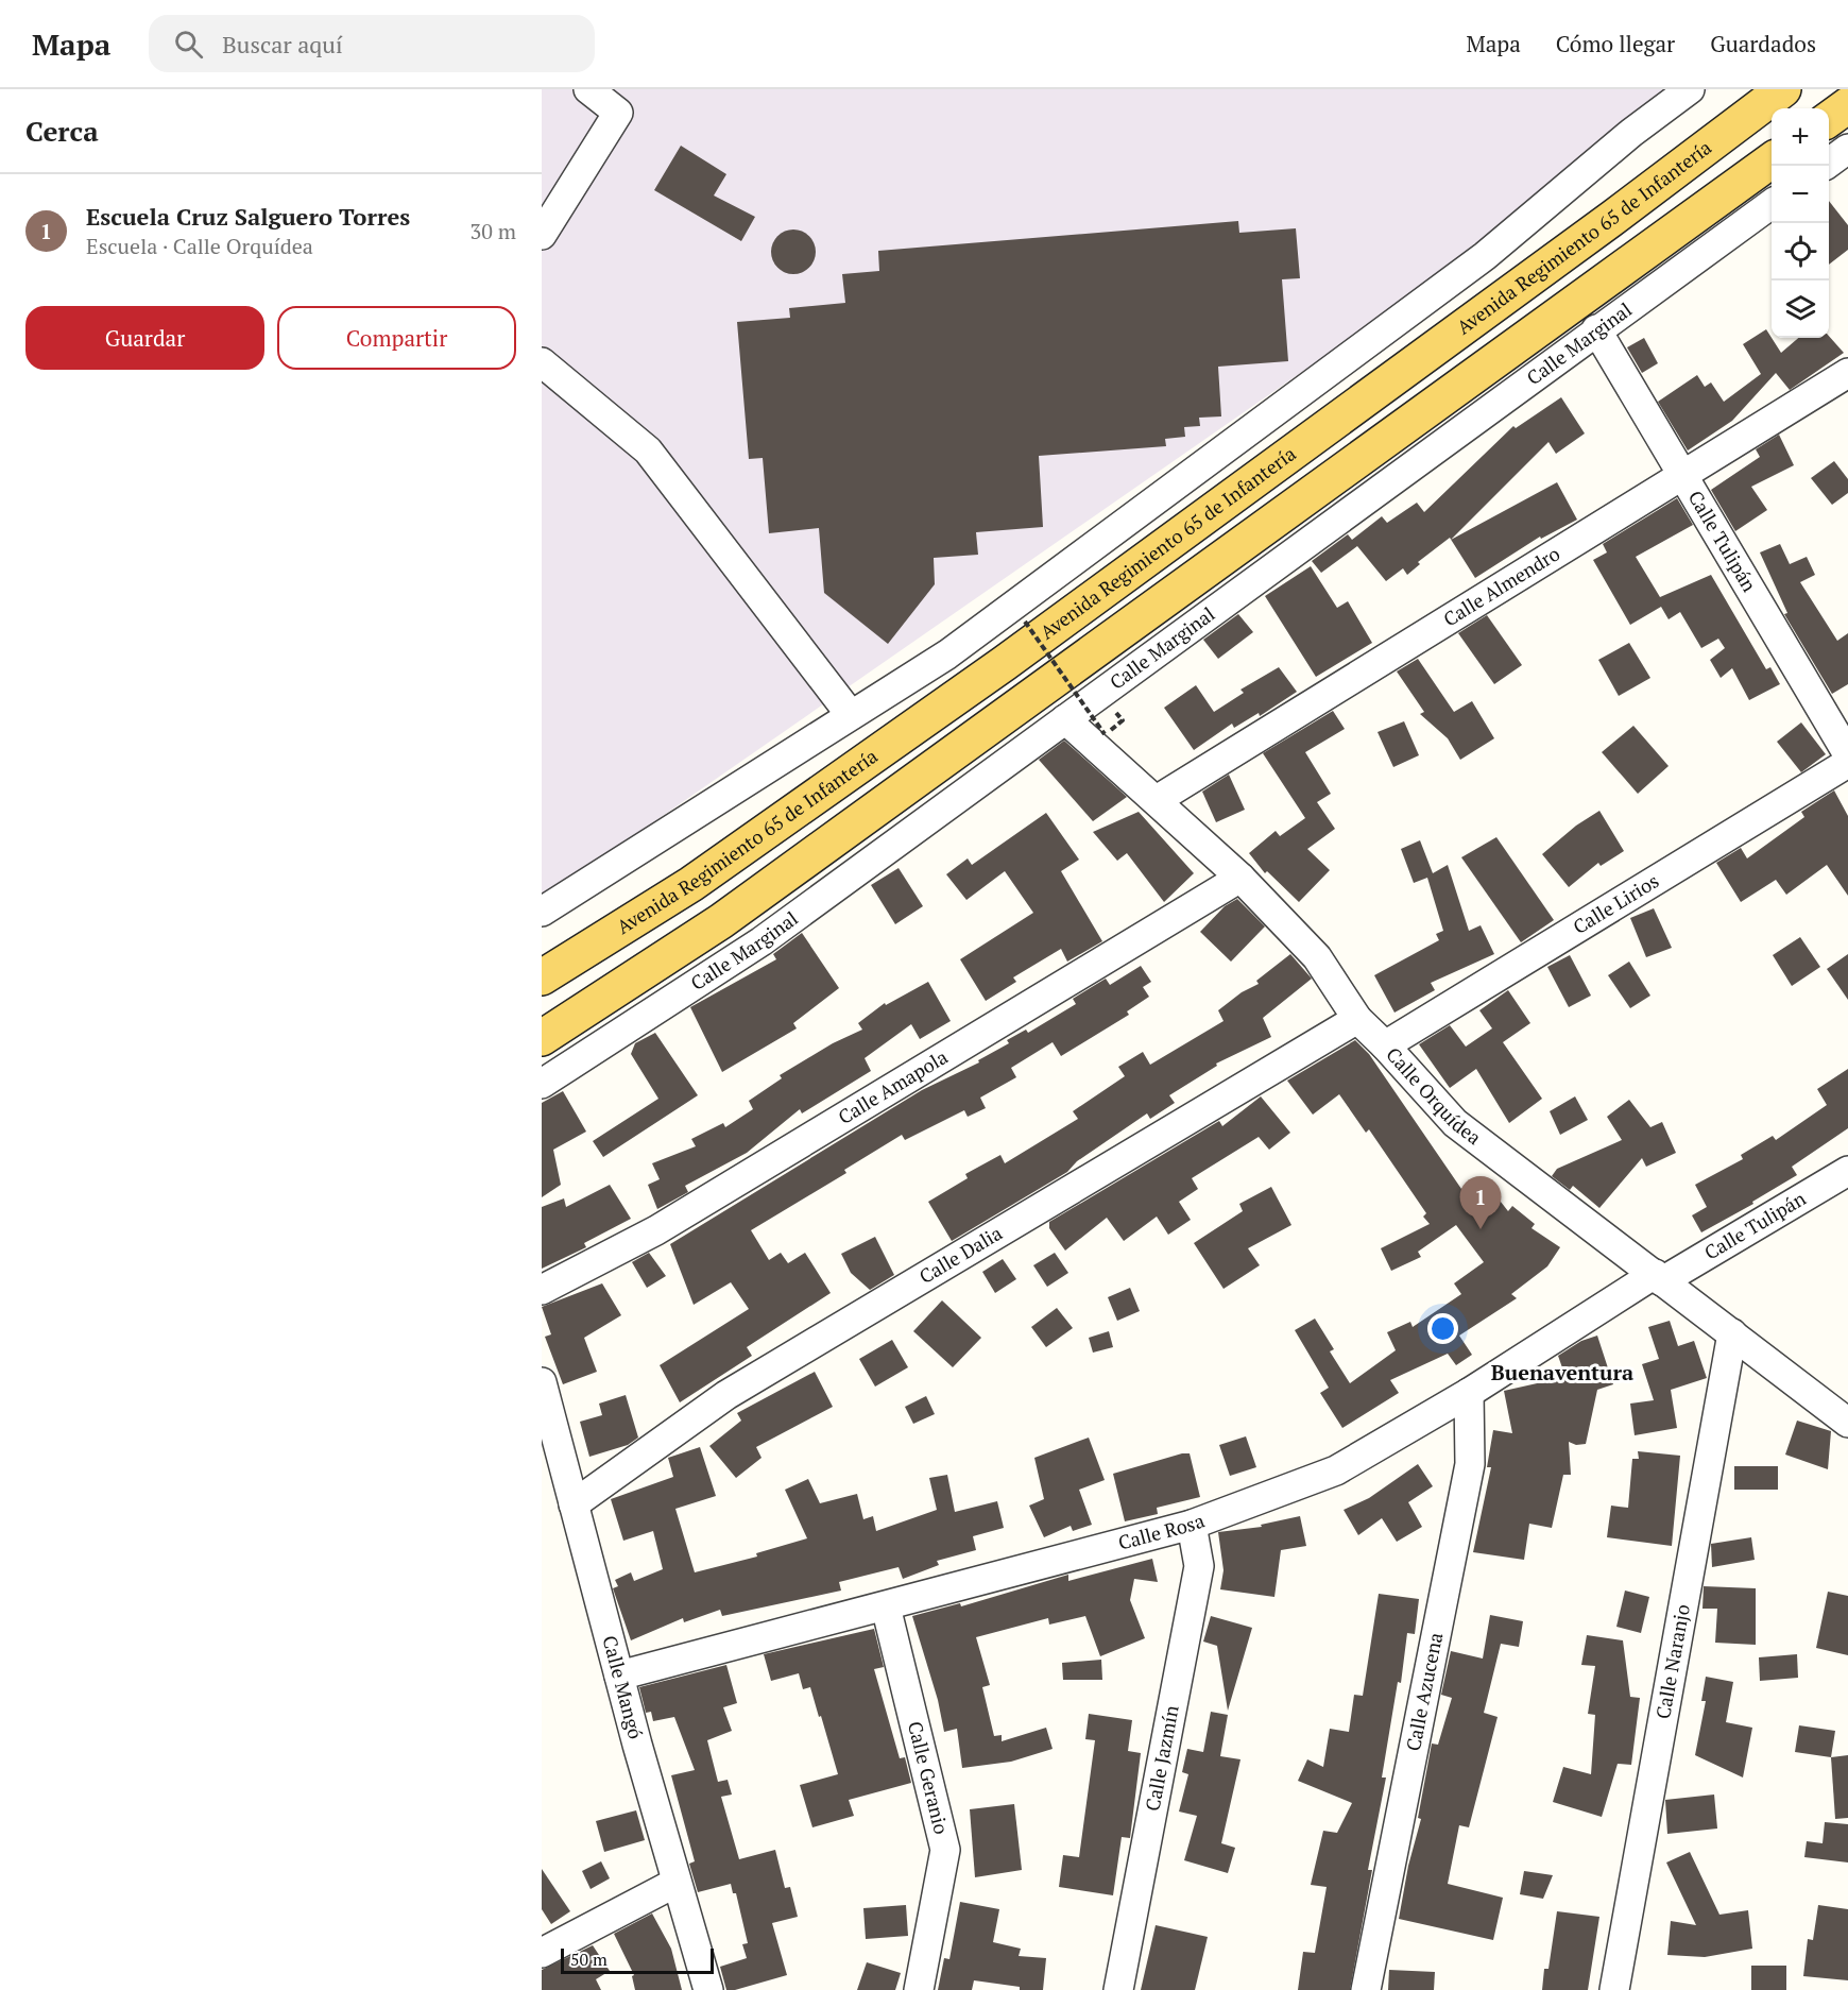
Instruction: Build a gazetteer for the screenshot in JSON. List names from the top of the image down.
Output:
{
  "streets": {
    "main road": ["Avenida Regimiento 65 de Infantería"],
    "street": [
      "Calle Marginal",
      "Calle Tulipán",
      "Calle Almendro",
      "Calle Lirios",
      "Calle Amapola",
      "Calle Orquídea",
      "Calle Dalia",
      "Calle Rosa",
      "Calle Naranjo",
      "Calle Mangó",
      "Calle Azucena",
      "Calle Jazmín",
      "Calle Geranio"
    ]
  },
  "crossings": [
    ["Calle Marginal", "Calle Tulipán"],
    ["Calle Marginal", "Calle Orquídea"],
    ["Calle Tulipán", "Calle Almendro"],
    ["Calle Tulipán", "Calle Orquídea"],
    ["Calle Tulipán", "Calle Rosa"],
    ["Calle Almendro", "Calle Orquídea"],
    ["Calle Lirios", "Calle Orquídea"],
    ["Calle Amapola", "Calle Orquídea"],
    ["Calle Orquídea", "Calle Dalia"],
    ["Calle Orquídea", "Calle Rosa"],
    ["Calle Orquídea", "Calle Naranjo"],
    ["Calle Dalia", "Calle Mangó"],
    ["Calle Rosa", "Calle Mangó"],
    ["Calle Rosa", "Calle Azucena"],
    ["Calle Rosa", "Calle Jazmín"],
    ["Calle Rosa", "Calle Geranio"]
  ],
  "districts": ["Buenaventura"],
  "scale_bar": "50 m",
  "page": {
    "header": "Mapa",
    "search": "Buscar aquí",
    "nav": ["Mapa", "Cómo llegar", "Guardados"],
    "heading": "Cerca",
    "map_buttons": ["+", "−"],
    "list": [
      {
        "mark": "1",
        "name": "Escuela Cruz Salguero Torres",
        "note": "Escuela · Calle Orquídea",
        "value": "30 m"
      }
    ],
    "buttons": ["Guardar", "Compartir"],
    "pins": "1",
    "scale": "50 m"
  }
}
